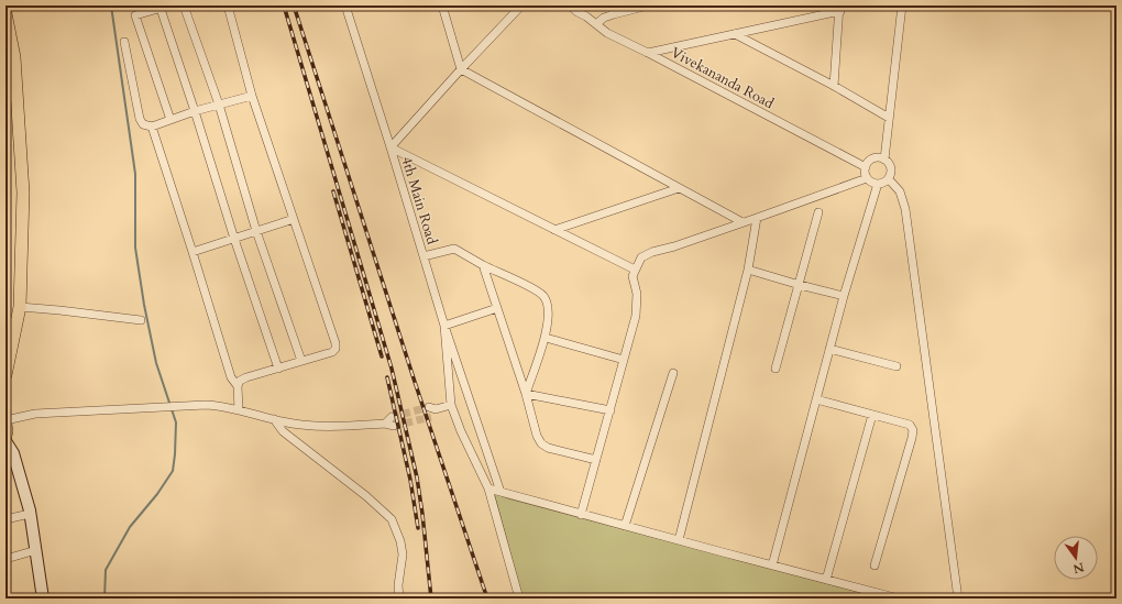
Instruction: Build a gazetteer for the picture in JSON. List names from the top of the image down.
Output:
{
  "streets": {
    "street": ["Vivekananda Road", "4th Main Road"]
  },
  "north": "bottom"
}
